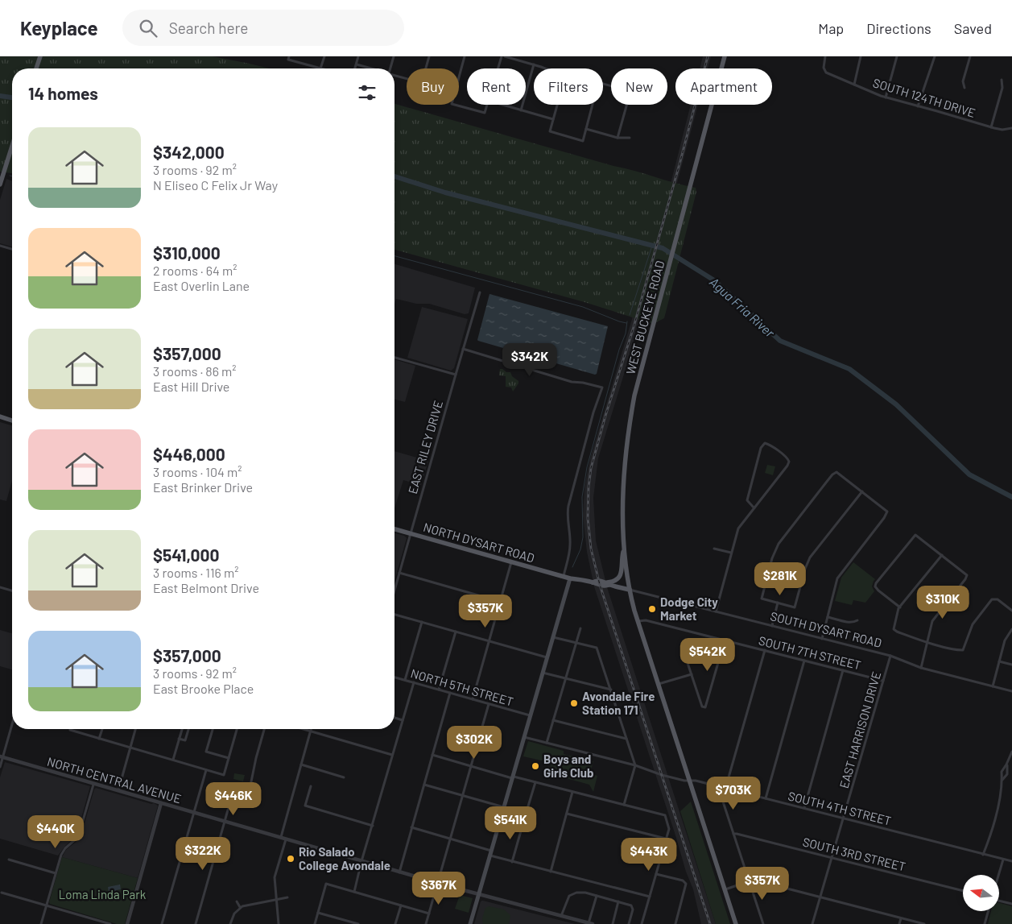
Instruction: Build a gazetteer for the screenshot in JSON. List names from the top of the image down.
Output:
{
  "streets": {
    "main road": ["WEST BUCKEYE ROAD", "NORTH DYSART ROAD", "SOUTH DYSART ROAD"],
    "street": [
      "SOUTH 124TH DRIVE",
      "EAST RILEY DRIVE",
      "SOUTH 7TH STREET",
      "NORTH 5TH STREET",
      "EAST HARRISON DRIVE",
      "NORTH CENTRAL AVENUE",
      "SOUTH 4TH STREET",
      "SOUTH 3RD STREET"
    ]
  },
  "crossings": [
    ["WEST BUCKEYE ROAD", "SOUTH DYSART ROAD"],
    ["WEST BUCKEYE ROAD", "SOUTH 7TH STREET"],
    ["WEST BUCKEYE ROAD", "SOUTH 4TH STREET"],
    ["EAST RILEY DRIVE", "NORTH DYSART ROAD"],
    ["NORTH DYSART ROAD", "SOUTH DYSART ROAD"],
    ["SOUTH DYSART ROAD", "EAST HARRISON DRIVE"],
    ["SOUTH 7TH STREET", "EAST HARRISON DRIVE"],
    ["EAST HARRISON DRIVE", "SOUTH 4TH STREET"],
    ["EAST HARRISON DRIVE", "SOUTH 3RD STREET"]
  ],
  "water": ["Agua Fria River"],
  "parks": ["Loma Linda Park"],
  "places": [
    "Dodge City Market",
    "Avondale Fire Station 171",
    "Boys and Girls Club",
    "Rio Salado College Avondale"
  ],
  "north": "left",
  "page": {
    "header": "Keyplace",
    "search": "Search here",
    "nav": ["Map", "Directions", "Saved"],
    "chip": [
      "Buy",
      "Rent",
      "Filters",
      "New",
      "Apartment"
    ],
    "heading": "14 homes",
    "list": [
      {
        "name": "$342,000",
        "note": "3 rooms · 92 m² · N Eliseo C Felix Jr Way"
      },
      {
        "name": "$310,000",
        "note": "2 rooms · 64 m² · East Overlin Lane"
      },
      {
        "name": "$357,000",
        "note": "3 rooms · 86 m² · East Hill Drive"
      },
      {
        "name": "$446,000",
        "note": "3 rooms · 104 m² · East Brinker Drive"
      },
      {
        "name": "$541,000",
        "note": "3 rooms · 116 m² · East Belmont Drive"
      },
      {
        "name": "$357,000",
        "note": "3 rooms · 92 m² · East Brooke Place"
      }
    ],
    "price": [
      "$342K",
      "$281K",
      "$310K",
      "$357K",
      "$542K",
      "$302K",
      "$703K",
      "$446K",
      "$541K",
      "$440K",
      "$322K",
      "$443K",
      "$357K",
      "$367K"
    ]
  }
}
